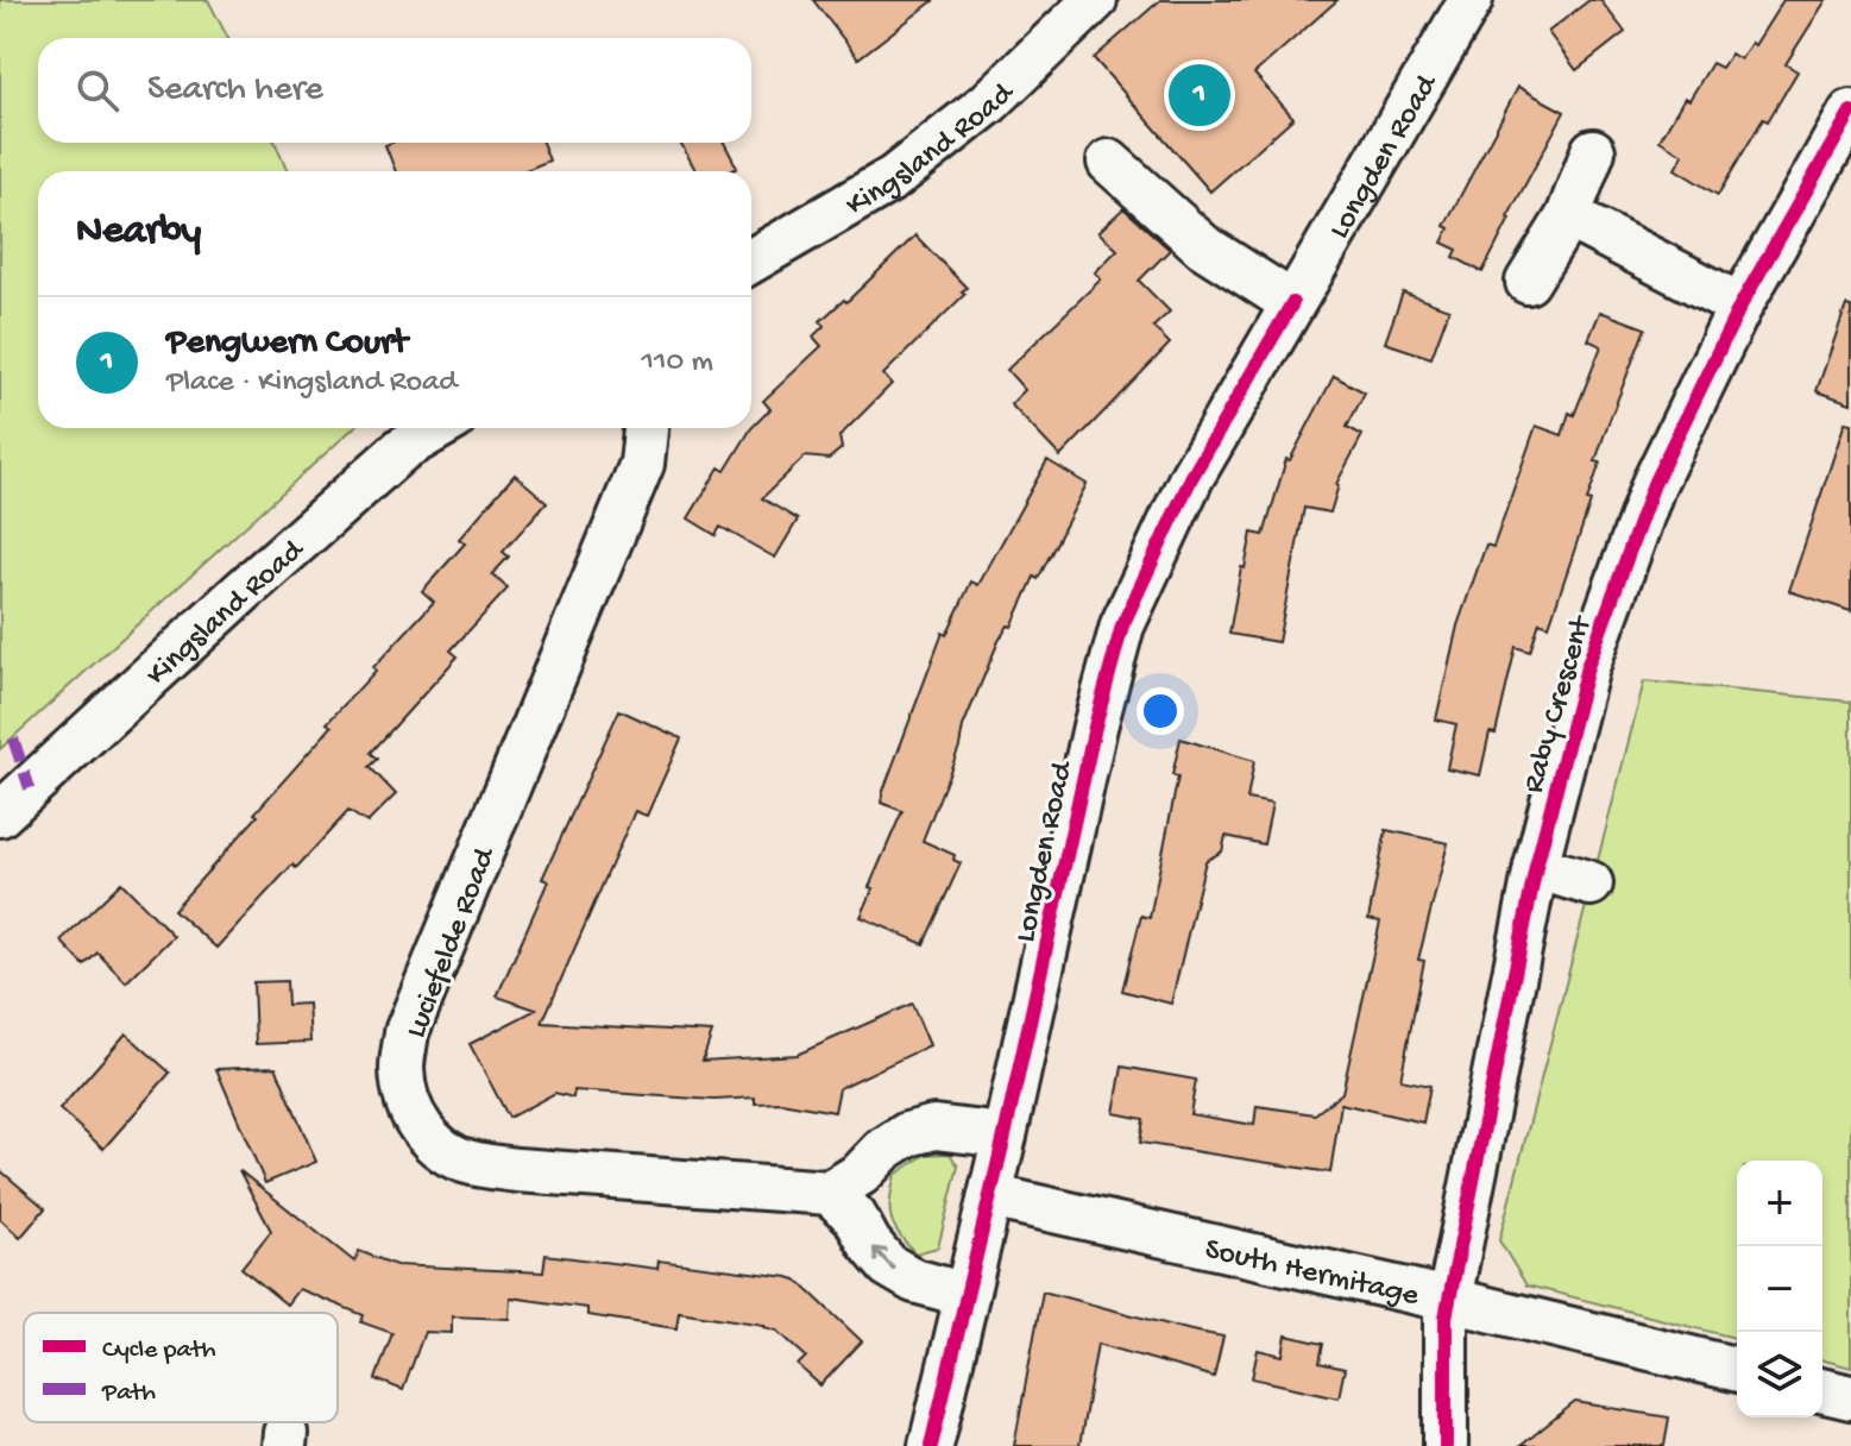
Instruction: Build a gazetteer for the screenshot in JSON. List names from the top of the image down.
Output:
{
  "streets": {
    "street": [
      "Kingsland Road",
      "Longden Road",
      "Raby Crescent",
      "Luciefelde Road",
      "South Hermitage"
    ]
  },
  "crossings": [
    ["Longden Road", "South Hermitage"],
    ["Raby Crescent", "South Hermitage"]
  ],
  "legend": ["Cycle path", "Path"],
  "page": {
    "search": "Search here",
    "pins": "1",
    "heading": "Nearby",
    "list": [
      {
        "mark": "1",
        "name": "Pengwern Court",
        "note": "Place · Kingsland Road",
        "value": "110 m"
      }
    ],
    "map_buttons": ["+", "−"]
  }
}
